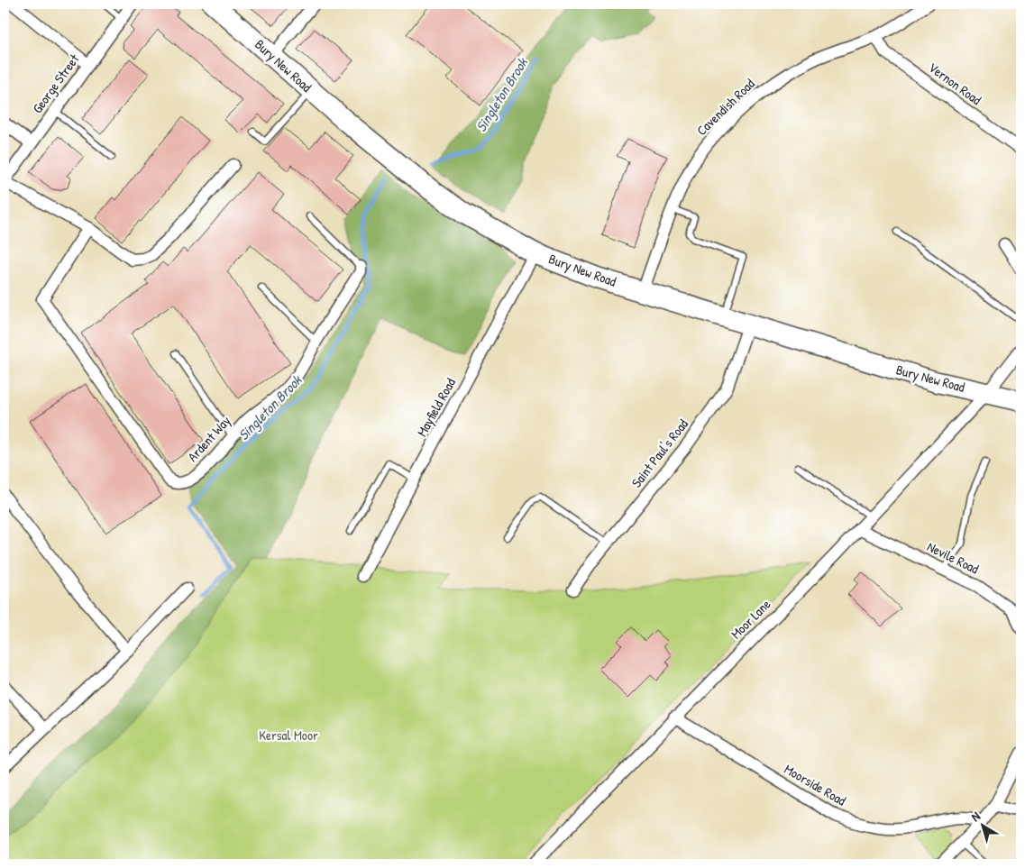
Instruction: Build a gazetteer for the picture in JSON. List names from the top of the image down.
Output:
{
  "streets": {
    "highway": ["Bury New Road"],
    "street": [
      "George Street",
      "Vernon Road",
      "Cavendish Road",
      "Mayfield Road",
      "Ardent Way",
      "Saint Paul's Road",
      "Nevile Road",
      "Moor Lane",
      "Moorside Road"
    ]
  },
  "crossings": [
    ["Bury New Road", "Cavendish Road"],
    ["Bury New Road", "Mayfield Road"],
    ["Bury New Road", "Saint Paul's Road"],
    ["Bury New Road", "Moor Lane"],
    ["Vernon Road", "Cavendish Road"],
    ["Nevile Road", "Moor Lane"],
    ["Moor Lane", "Moorside Road"]
  ],
  "water": ["Singleton Brook"],
  "parks": ["Kersal Moor"],
  "north": "top left"
}
